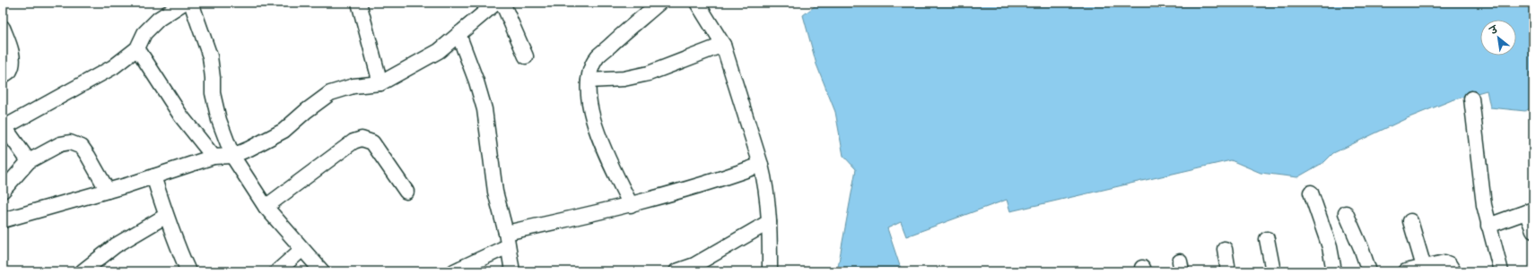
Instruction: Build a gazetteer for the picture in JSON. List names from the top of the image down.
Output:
{
  "north": "top left"
}
